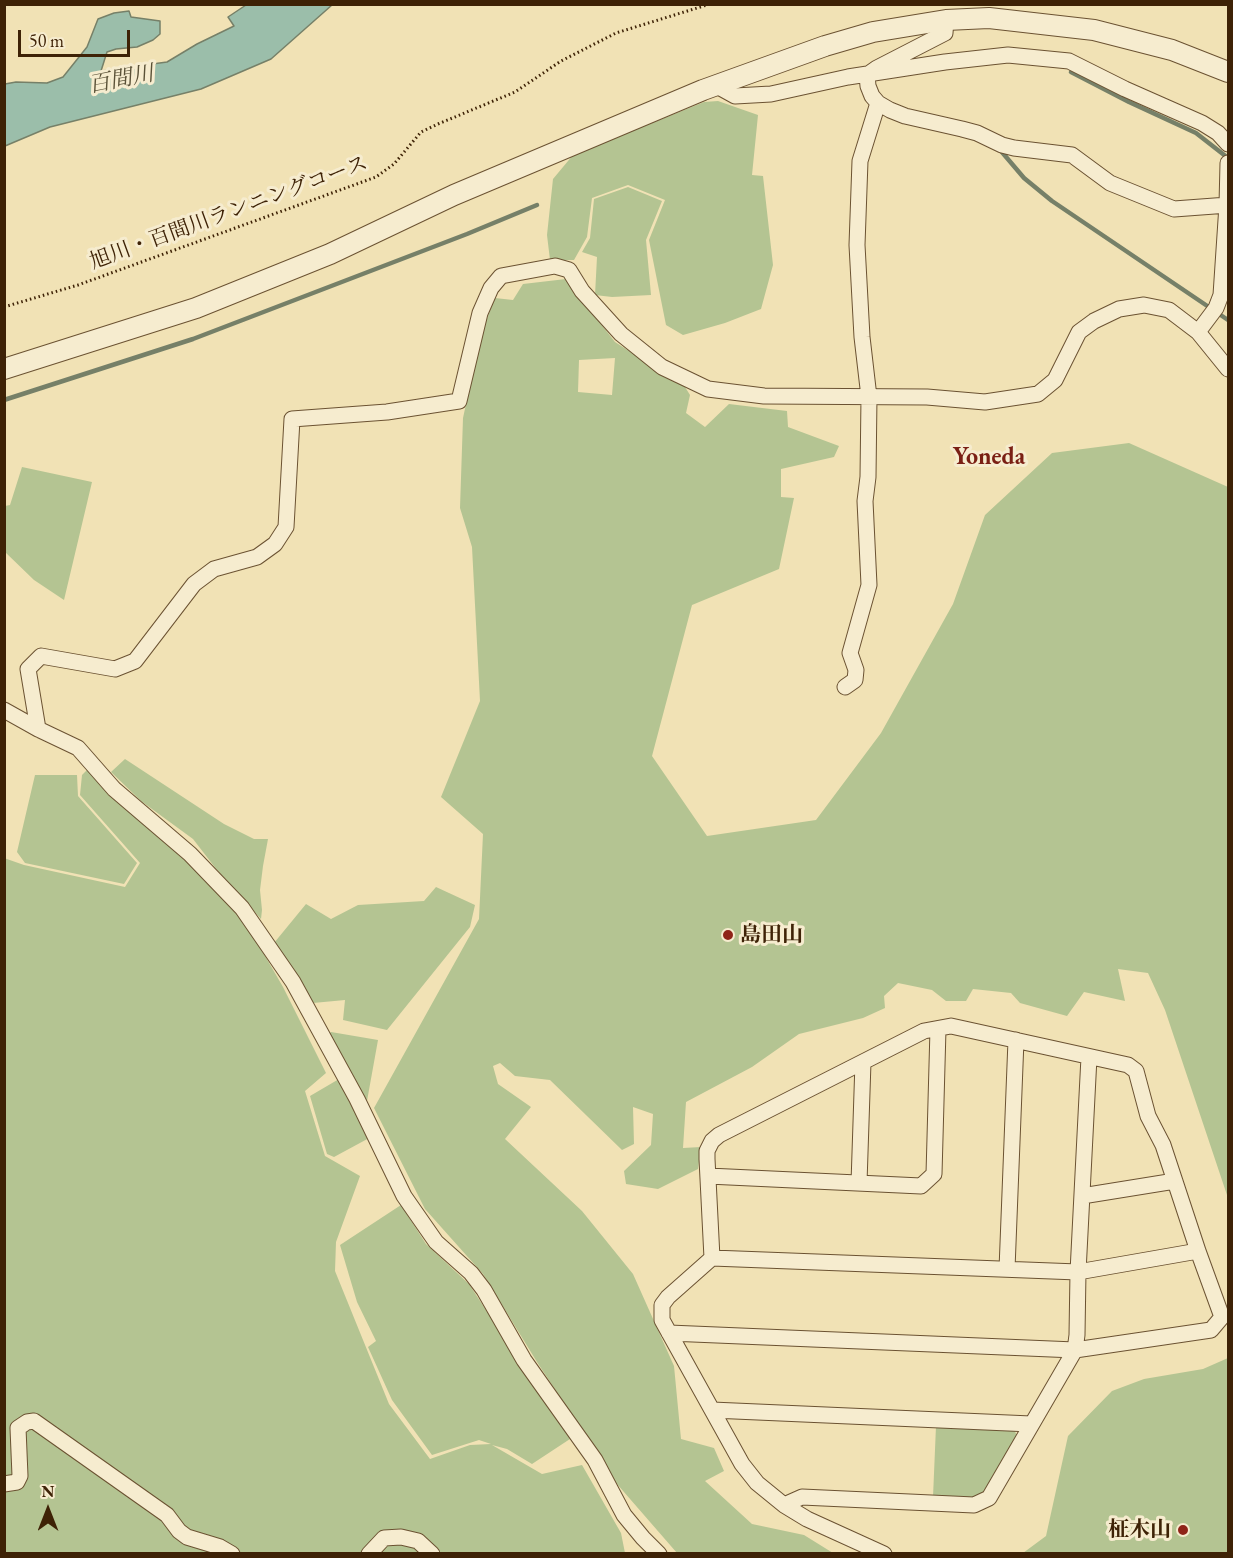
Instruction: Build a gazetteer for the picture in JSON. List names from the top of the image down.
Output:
{
  "streets": {
    "path": ["旭川・百間川ランニングコース"]
  },
  "districts": ["Yoneda"],
  "water": ["百間川"],
  "places": ["島田山", "柾木山"],
  "scale_bar": "50 m",
  "north": "top"
}
